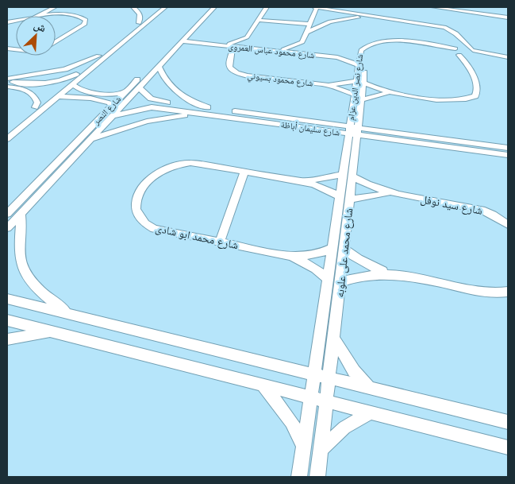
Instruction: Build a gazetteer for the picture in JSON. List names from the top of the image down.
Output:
{
  "streets": {
    "street": [
      "شارع محمود عباس العمروى",
      "شارع محمود بسيوني",
      "شارع نصر الدين عزام",
      "شارع النصر",
      "شارع سليمان أباظة",
      "شارع سيد نوفل",
      "شارع محمد ابو شادى",
      "شارع محمد على علوبه"
    ]
  },
  "crossings": [
    ["شارع محمود عباس العمروى", "شارع محمود بسيوني"],
    ["شارع محمود عباس العمروى", "شارع نصر الدين عزام"],
    ["شارع محمود بسيوني", "شارع نصر الدين عزام"],
    ["شارع نصر الدين عزام", "شارع سليمان أباظة"],
    ["شارع نصر الدين عزام", "شارع محمد على علوبه"],
    ["شارع سليمان أباظة", "شارع محمد على علوبه"],
    ["شارع سيد نوفل", "شارع محمد ابو شادى"],
    ["شارع سيد نوفل", "شارع محمد على علوبه"],
    ["شارع محمد ابو شادى", "شارع محمد على علوبه"]
  ],
  "north": "top right"
}
